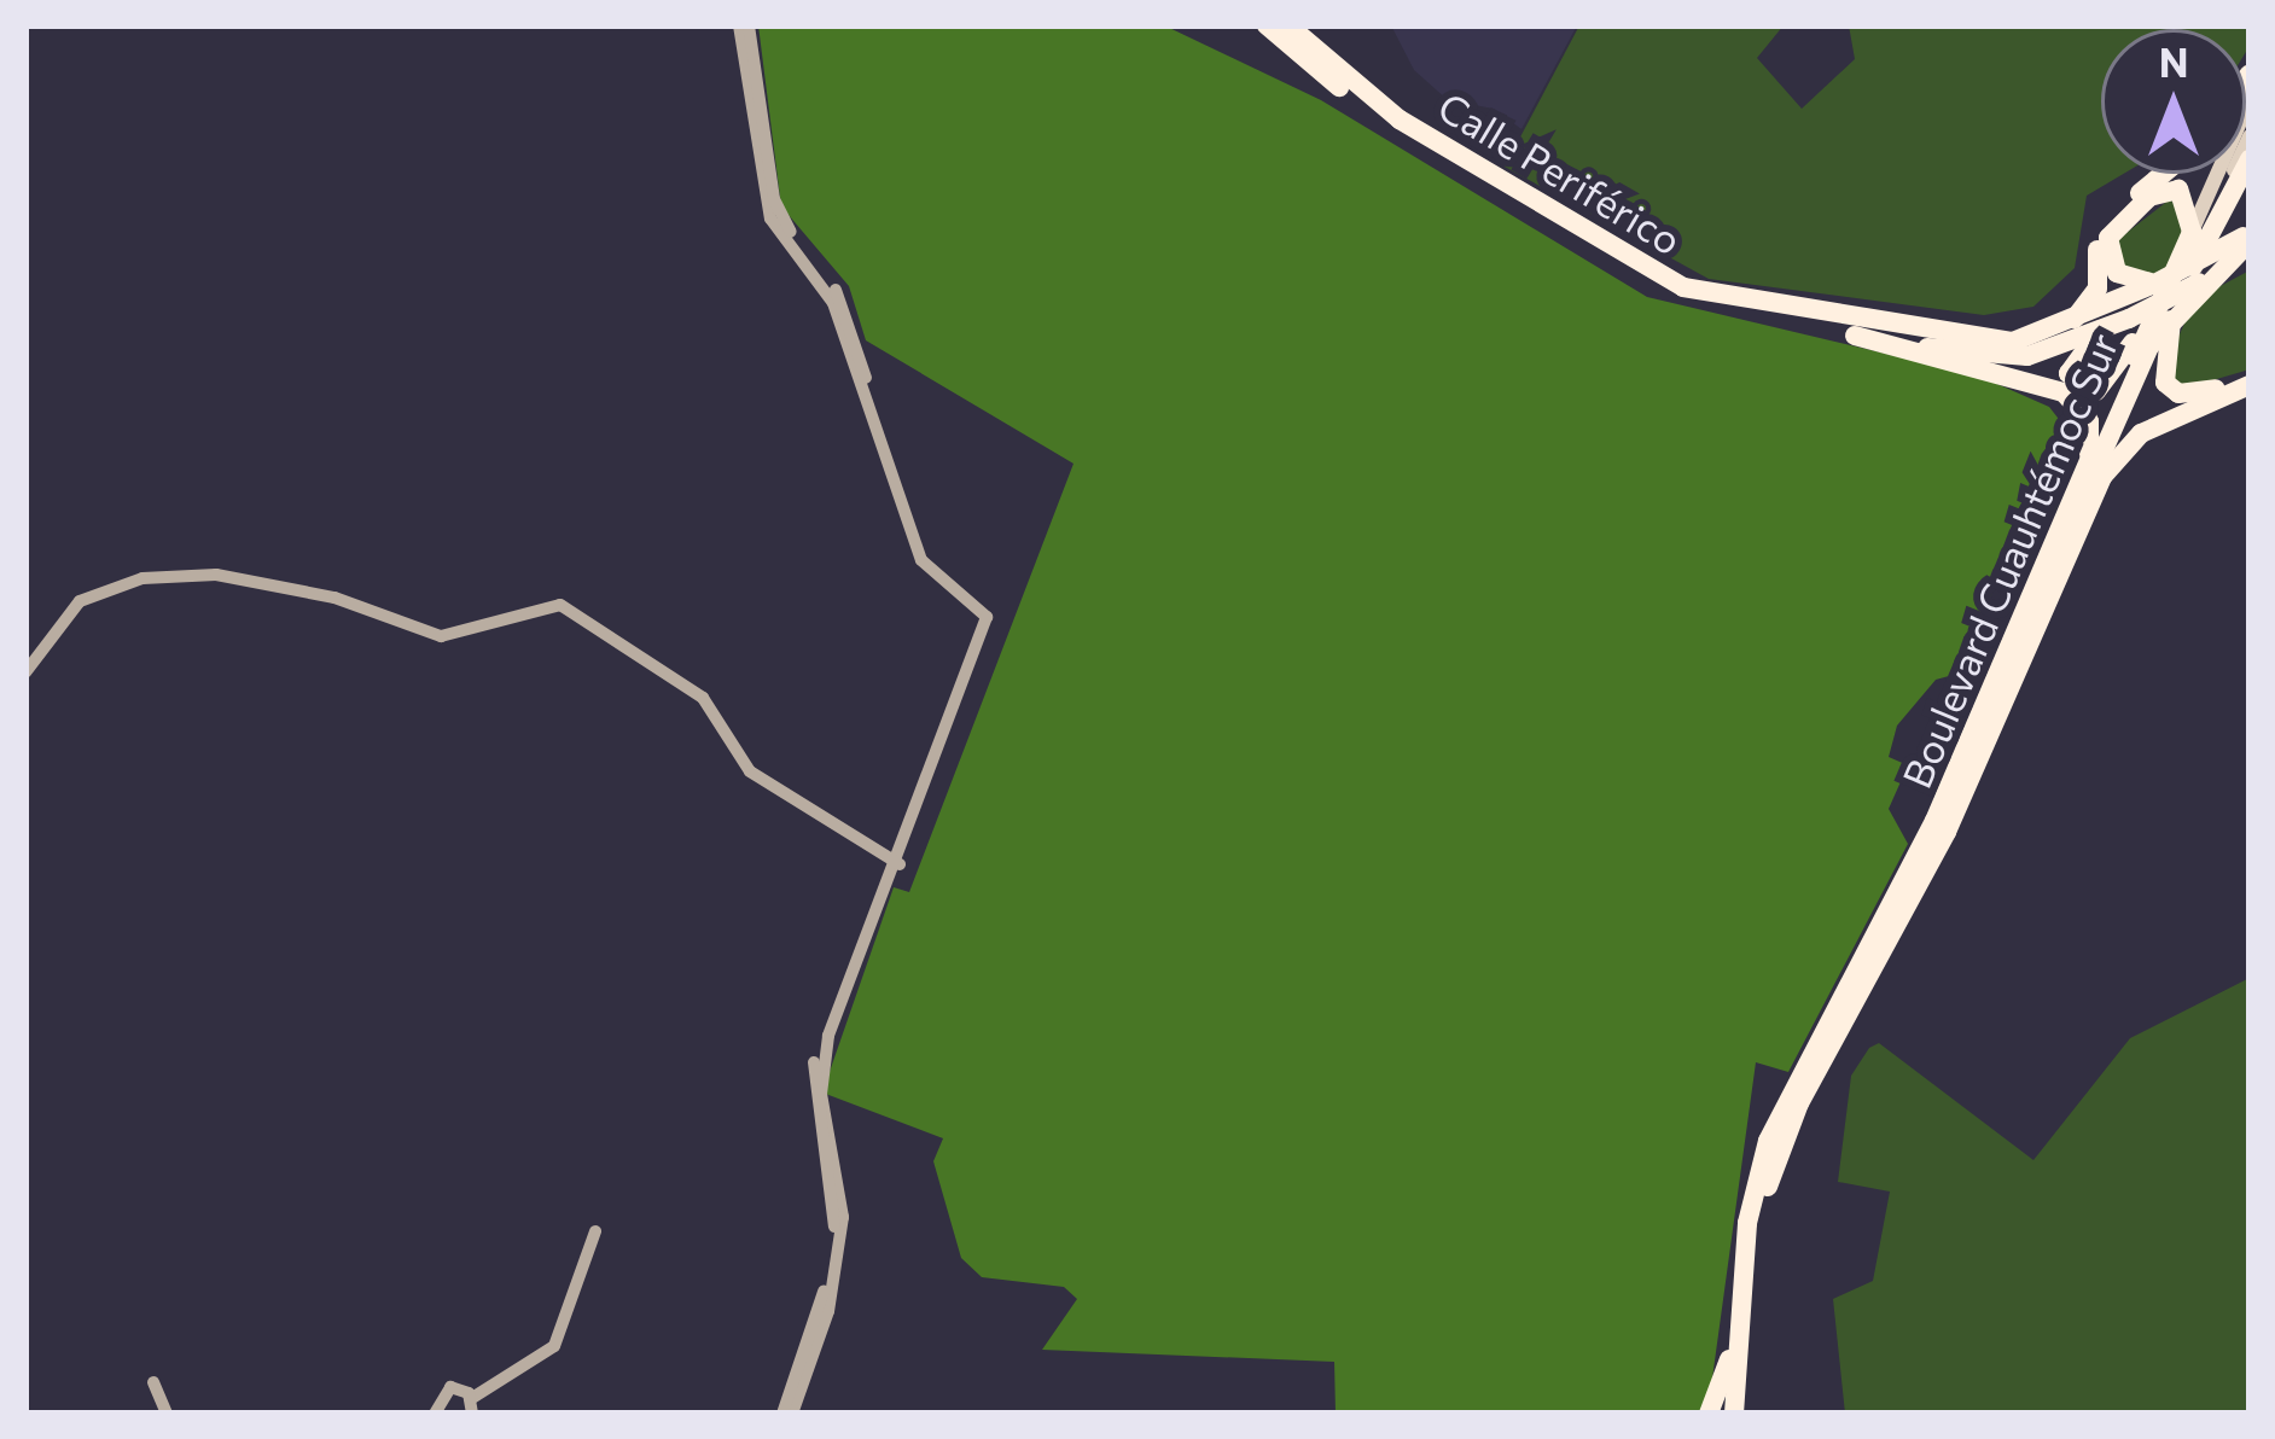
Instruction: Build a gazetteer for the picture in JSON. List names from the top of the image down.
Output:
{
  "streets": {
    "highway": ["Calle Periférico", "Boulevard Cuauhtémoc Sur"]
  },
  "north": "top"
}
